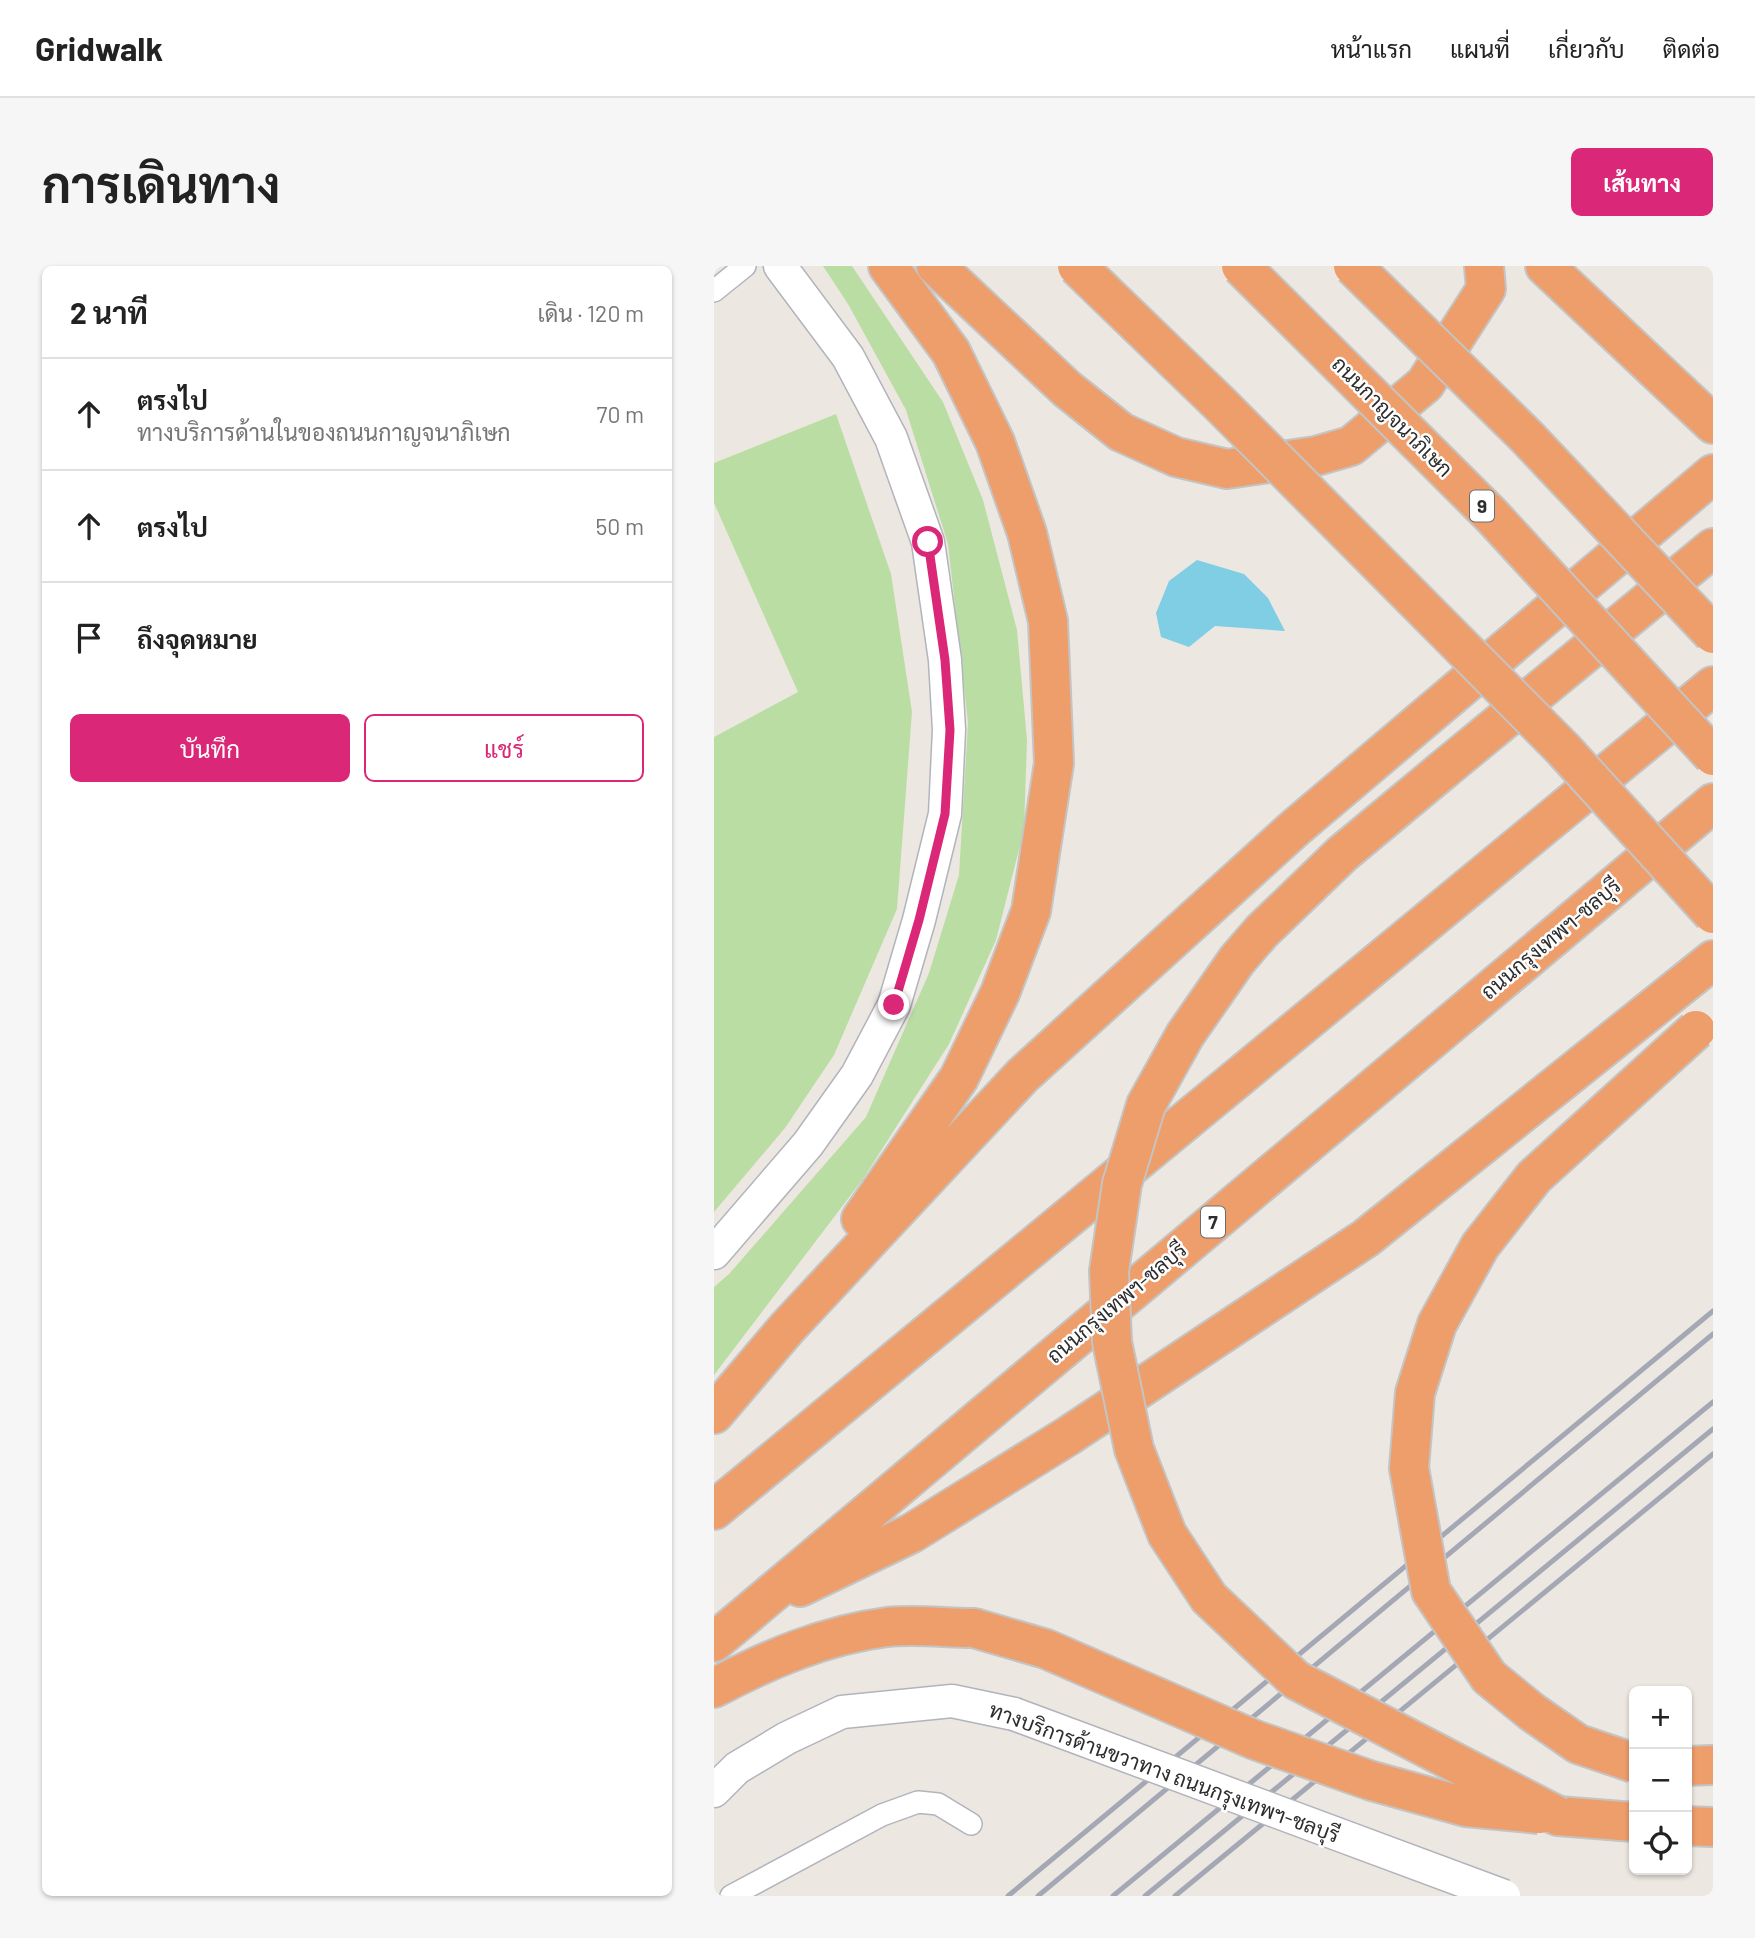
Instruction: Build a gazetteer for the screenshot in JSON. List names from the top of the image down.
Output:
{
  "streets": {
    "highway": [
      "ถนนกาญจนาภิเษก",
      "9",
      "ถนนกรุงเทพฯ-ชลบุรี",
      "7"
    ],
    "main road": ["ทางบริการด้านขวาทาง ถนนกรุงเทพฯ-ชลบุรี"]
  },
  "page": {
    "header": "Gridwalk",
    "nav": [
      "หน้าแรก",
      "แผนที่",
      "เกี่ยวกับ",
      "ติดต่อ"
    ],
    "buttons": [
      "เส้นทาง",
      ["บันทึก", "แชร์"]
    ],
    "title": "การเดินทาง",
    "heading": ["2 นาที", "เดิน · 120 m"],
    "list": [
      ["ตรงไป", "ทางบริการด้านในของถนนกาญจนาภิเษก", "70 m"],
      ["ตรงไป", "50 m"],
      "ถึงจุดหมาย"
    ],
    "map_buttons": ["+", "−"]
  }
}
